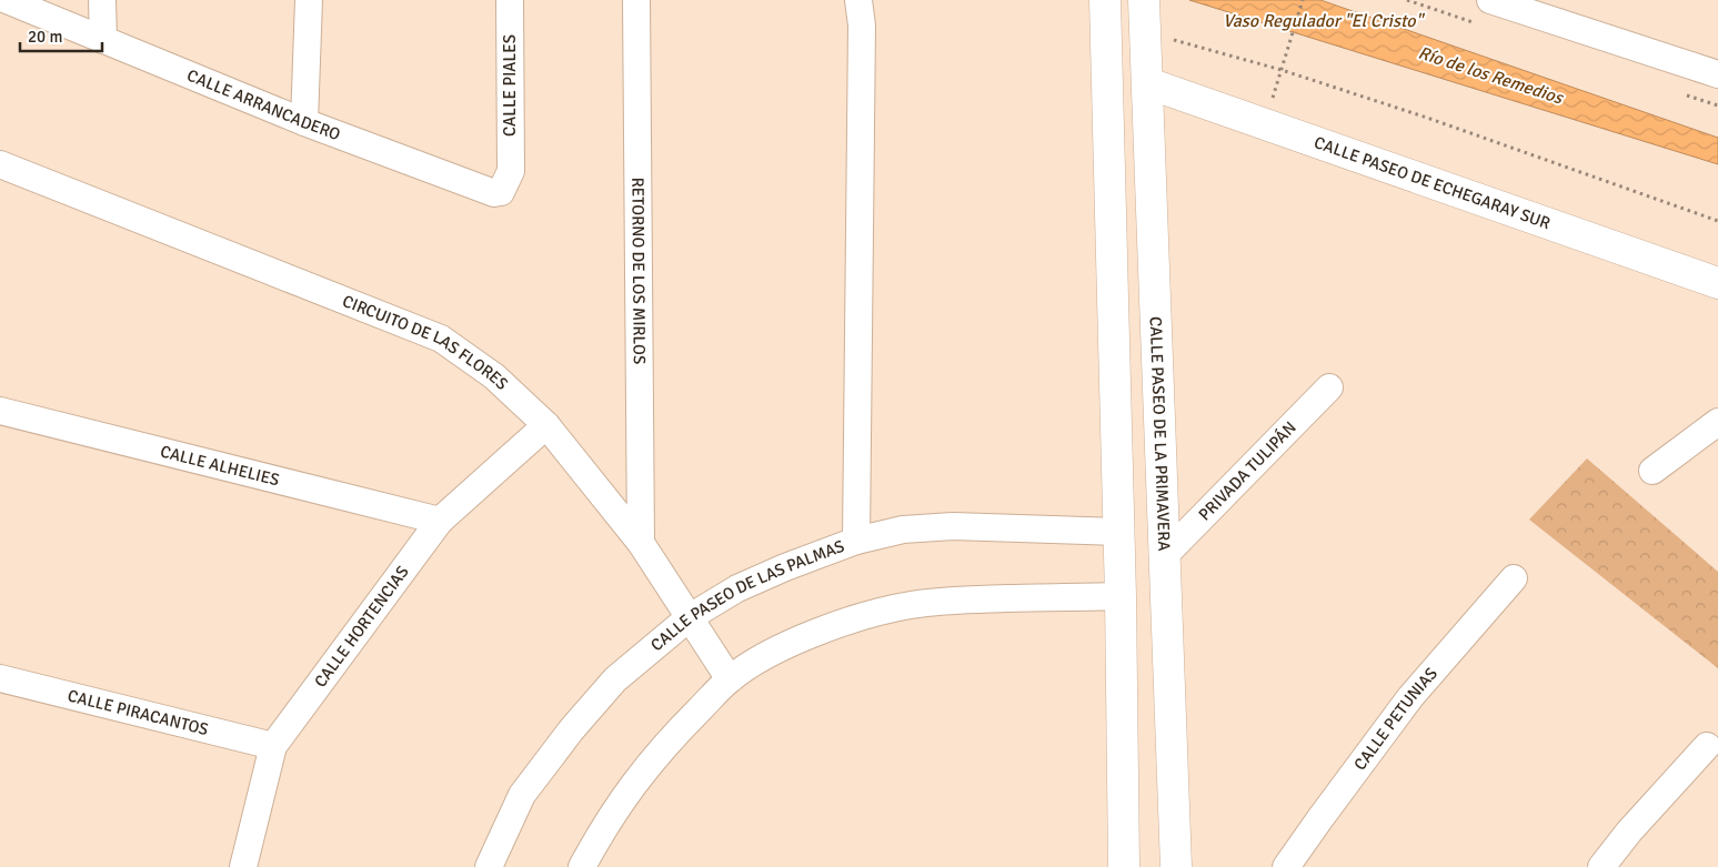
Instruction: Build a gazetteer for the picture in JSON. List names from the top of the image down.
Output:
{
  "streets": {
    "street": [
      "CALLE PIALES",
      "CALLE ARRANCADERO",
      "CALLE PASEO DE ECHEGARAY SUR",
      "RETORNO DE LOS MIRLOS",
      "CIRCUITO DE LAS FLORES",
      "CALLE PASEO DE LA PRIMAVERA",
      "CALLE ALHELIES",
      "PRIVADA TULIPÁN",
      "CALLE PASEO DE LAS PALMAS",
      "CALLE HORTENCIAS",
      "CALLE PIRACANTOS",
      "CALLE PETUNIAS"
    ]
  },
  "crossings": [
    ["CALLE PIALES", "CALLE ARRANCADERO"],
    ["CALLE PASEO DE ECHEGARAY SUR", "CALLE PASEO DE LA PRIMAVERA"],
    ["RETORNO DE LOS MIRLOS", "CIRCUITO DE LAS FLORES"],
    ["CIRCUITO DE LAS FLORES", "CALLE PASEO DE LAS PALMAS"],
    ["CIRCUITO DE LAS FLORES", "CALLE HORTENCIAS"],
    ["CALLE PASEO DE LA PRIMAVERA", "PRIVADA TULIPÁN"],
    ["CALLE ALHELIES", "CALLE HORTENCIAS"],
    ["CALLE HORTENCIAS", "CALLE PIRACANTOS"]
  ],
  "water": ["Vaso Regulador \"El Cristo\"", "Río de los Remedios"],
  "scale_bar": "20 m"
}
